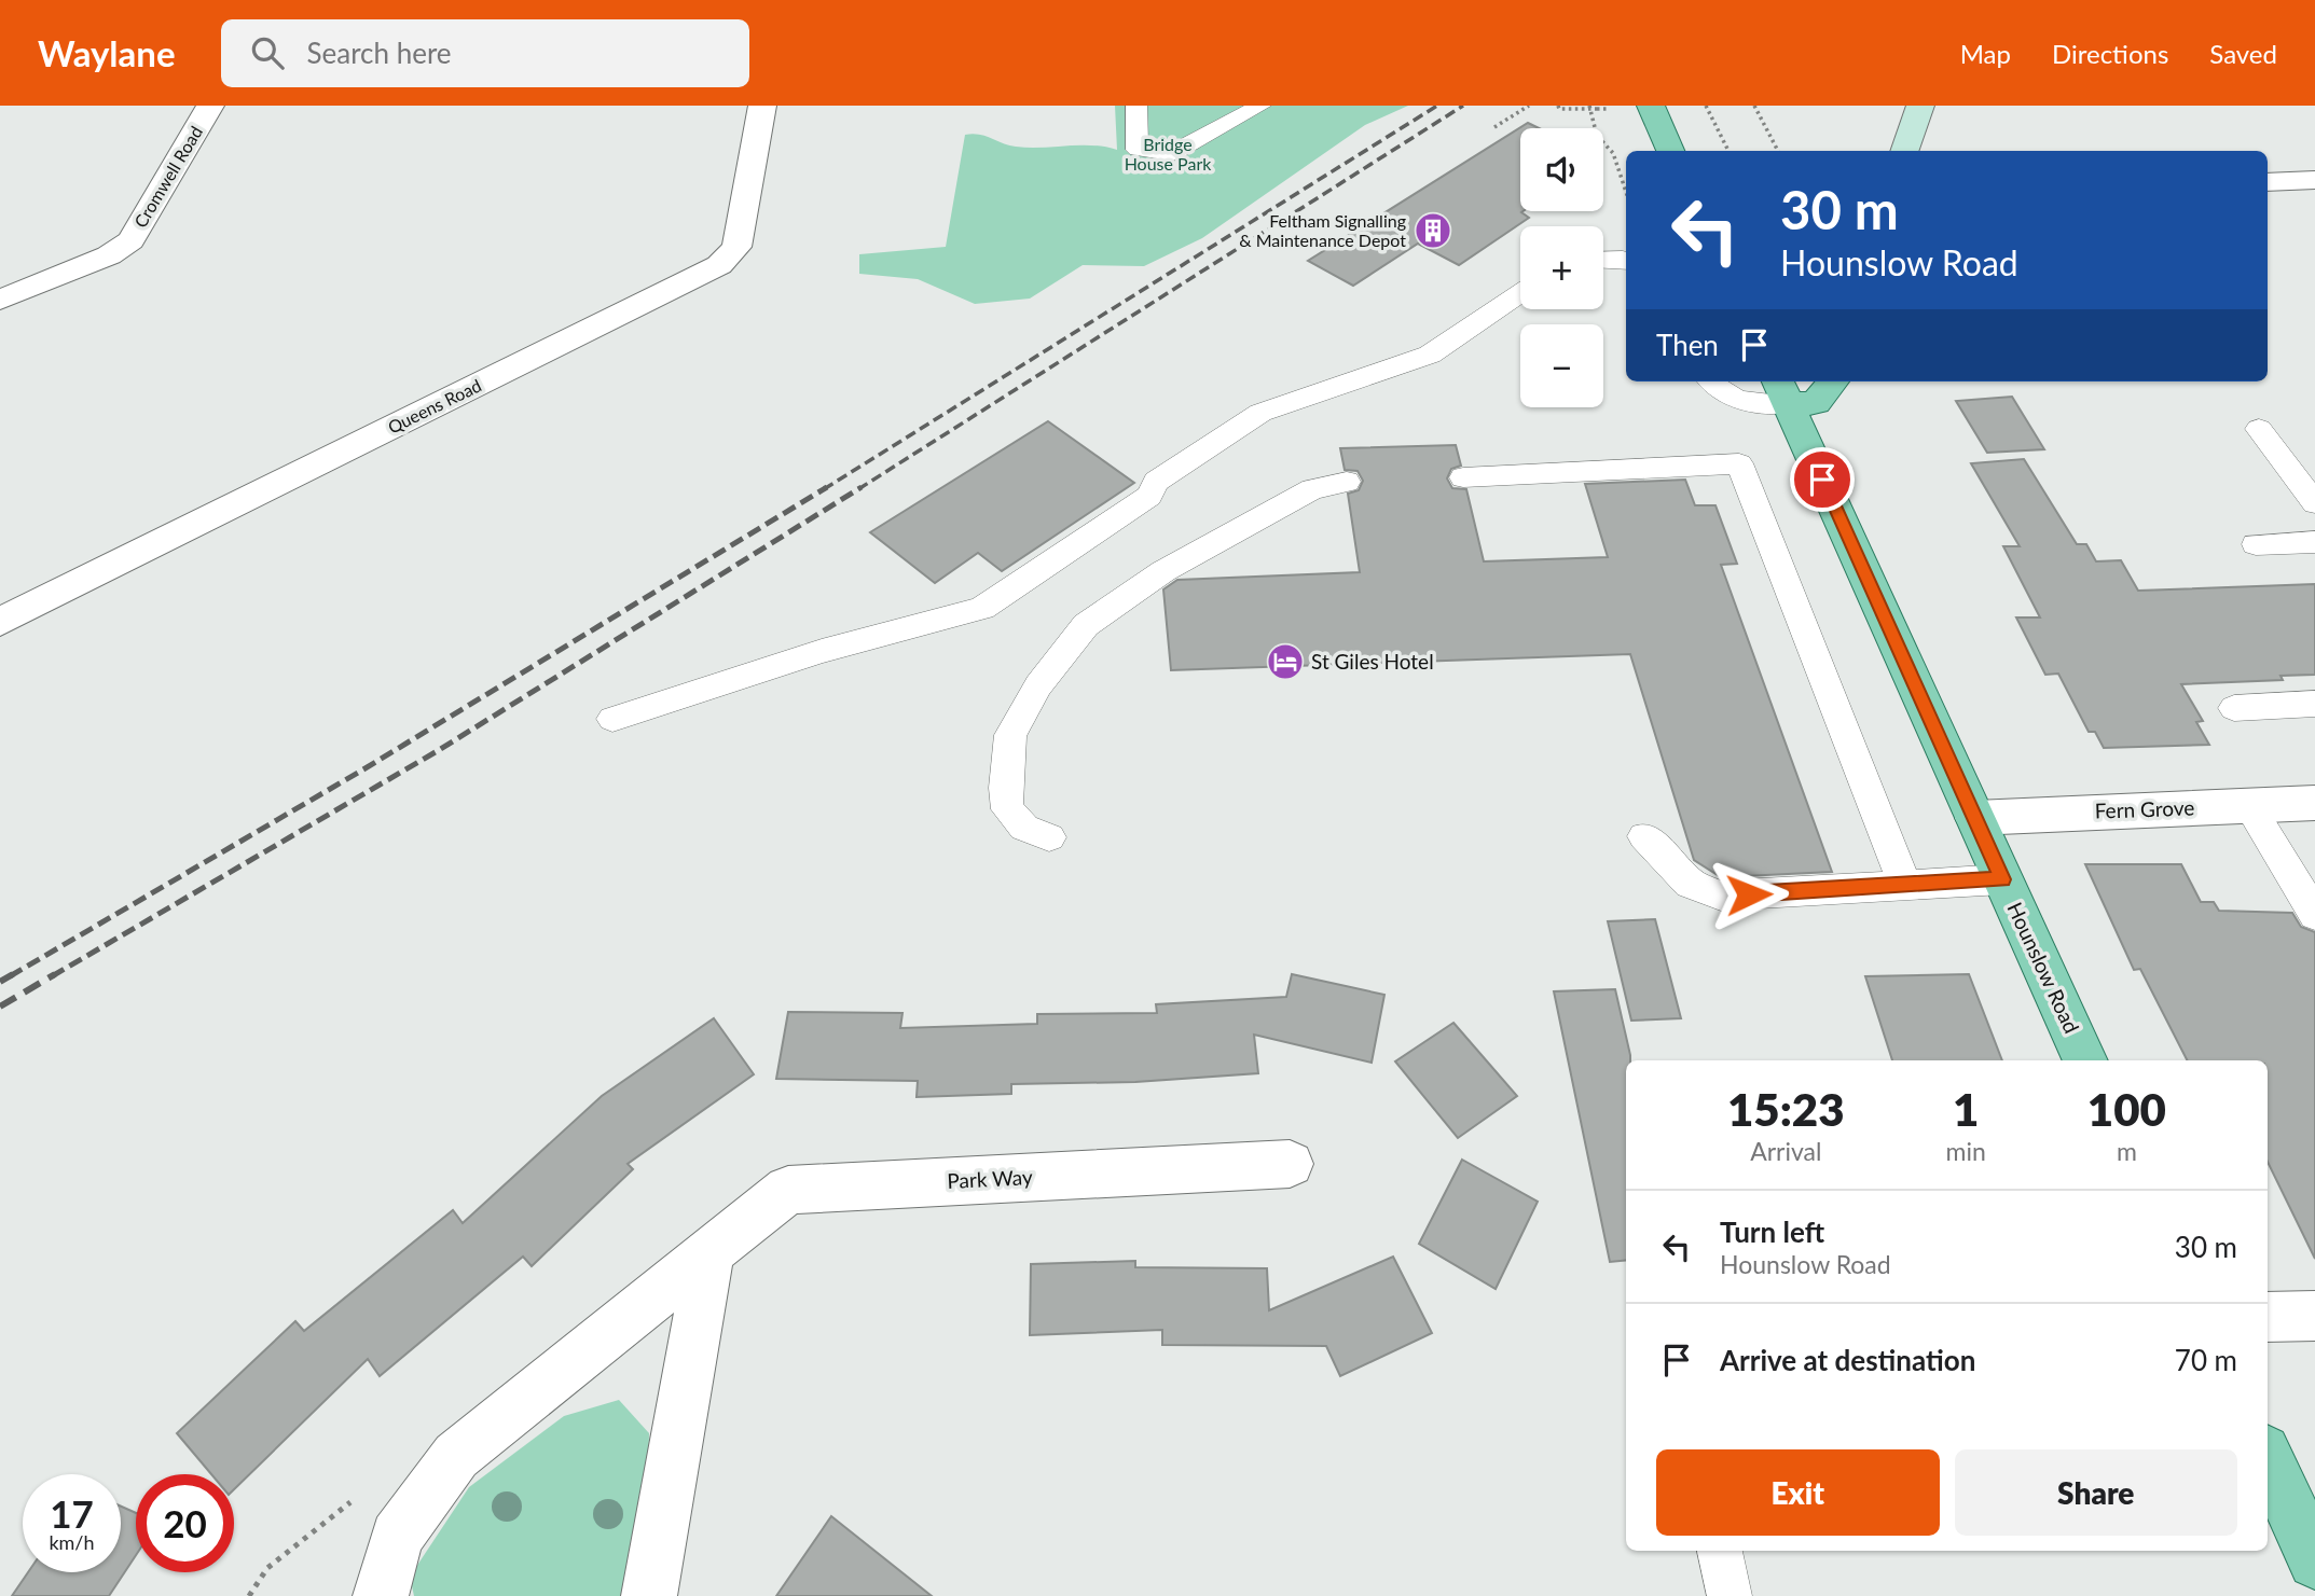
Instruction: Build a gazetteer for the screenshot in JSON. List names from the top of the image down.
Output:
{
  "streets": {
    "main road": ["Hounslow Road"],
    "street": [
      "Cromwell Road",
      "Queens Road",
      "Fern Grove",
      "Park Way"
    ]
  },
  "crossings": [
    ["Fern Grove", "Hounslow Road"]
  ],
  "parks": ["Bridge House Park"],
  "places": {
    "building": ["Feltham Signalling & Maintenance Depot"],
    "hotel": ["St Giles Hotel"]
  },
  "page": {
    "header": "Waylane",
    "search": "Search here",
    "nav": ["Map", "Directions", "Saved"],
    "map_buttons": ["+", "−"],
    "turn": ["30 m", "Hounslow Road"],
    "then": "Then",
    "eta": [
      "15:23",
      "Arrival",
      "1",
      "min",
      "100",
      "m"
    ],
    "list": [
      {
        "name": "Turn left",
        "note": "Hounslow Road",
        "value": "30 m"
      },
      {
        "name": "Arrive at destination",
        "value": "70 m"
      }
    ],
    "buttons": ["Exit", "Share"],
    "speed": "17 km/h",
    "limit": "20"
  }
}
